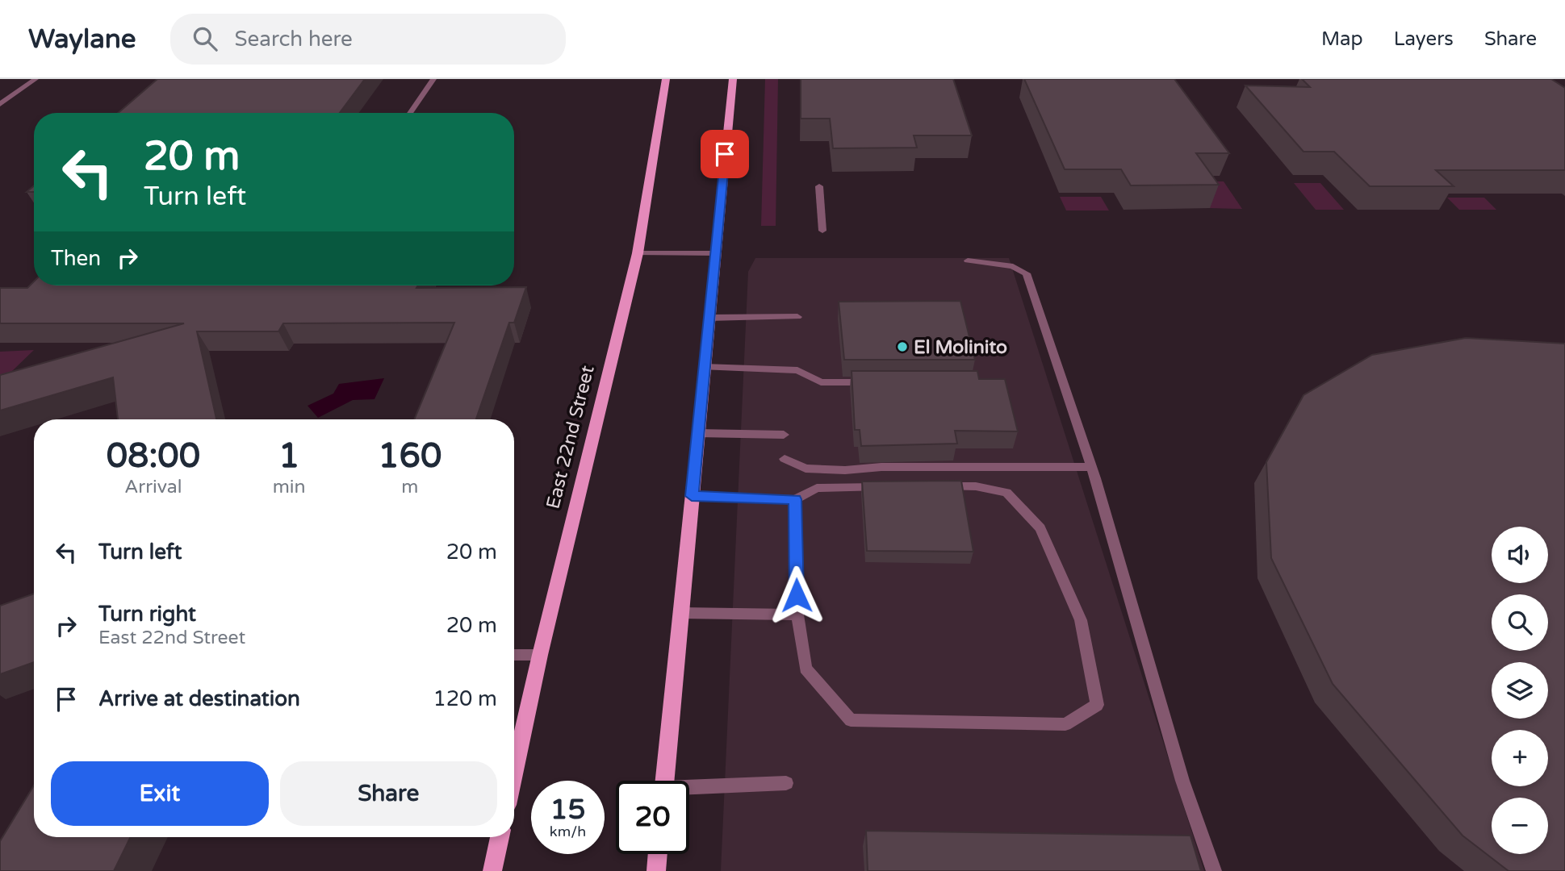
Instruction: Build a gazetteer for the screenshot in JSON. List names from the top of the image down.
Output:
{
  "streets": {
    "main road": ["East 22nd Street"]
  },
  "places": ["El Molinito"],
  "page": {
    "header": "Waylane",
    "search": "Search here",
    "nav": ["Map", "Layers", "Share"],
    "turn": ["20 m", "Turn left"],
    "then": "Then",
    "eta": [
      "08:00",
      "Arrival",
      "1",
      "min",
      "160",
      "m"
    ],
    "list": [
      {
        "name": "Turn left",
        "value": "20 m"
      },
      {
        "name": "Turn right",
        "note": "East 22nd Street",
        "value": "20 m"
      },
      {
        "name": "Arrive at destination",
        "value": "120 m"
      }
    ],
    "map_buttons": ["+", "−"],
    "buttons": ["Exit", "Share"],
    "speed": "15 km/h",
    "limit": "20"
  }
}
